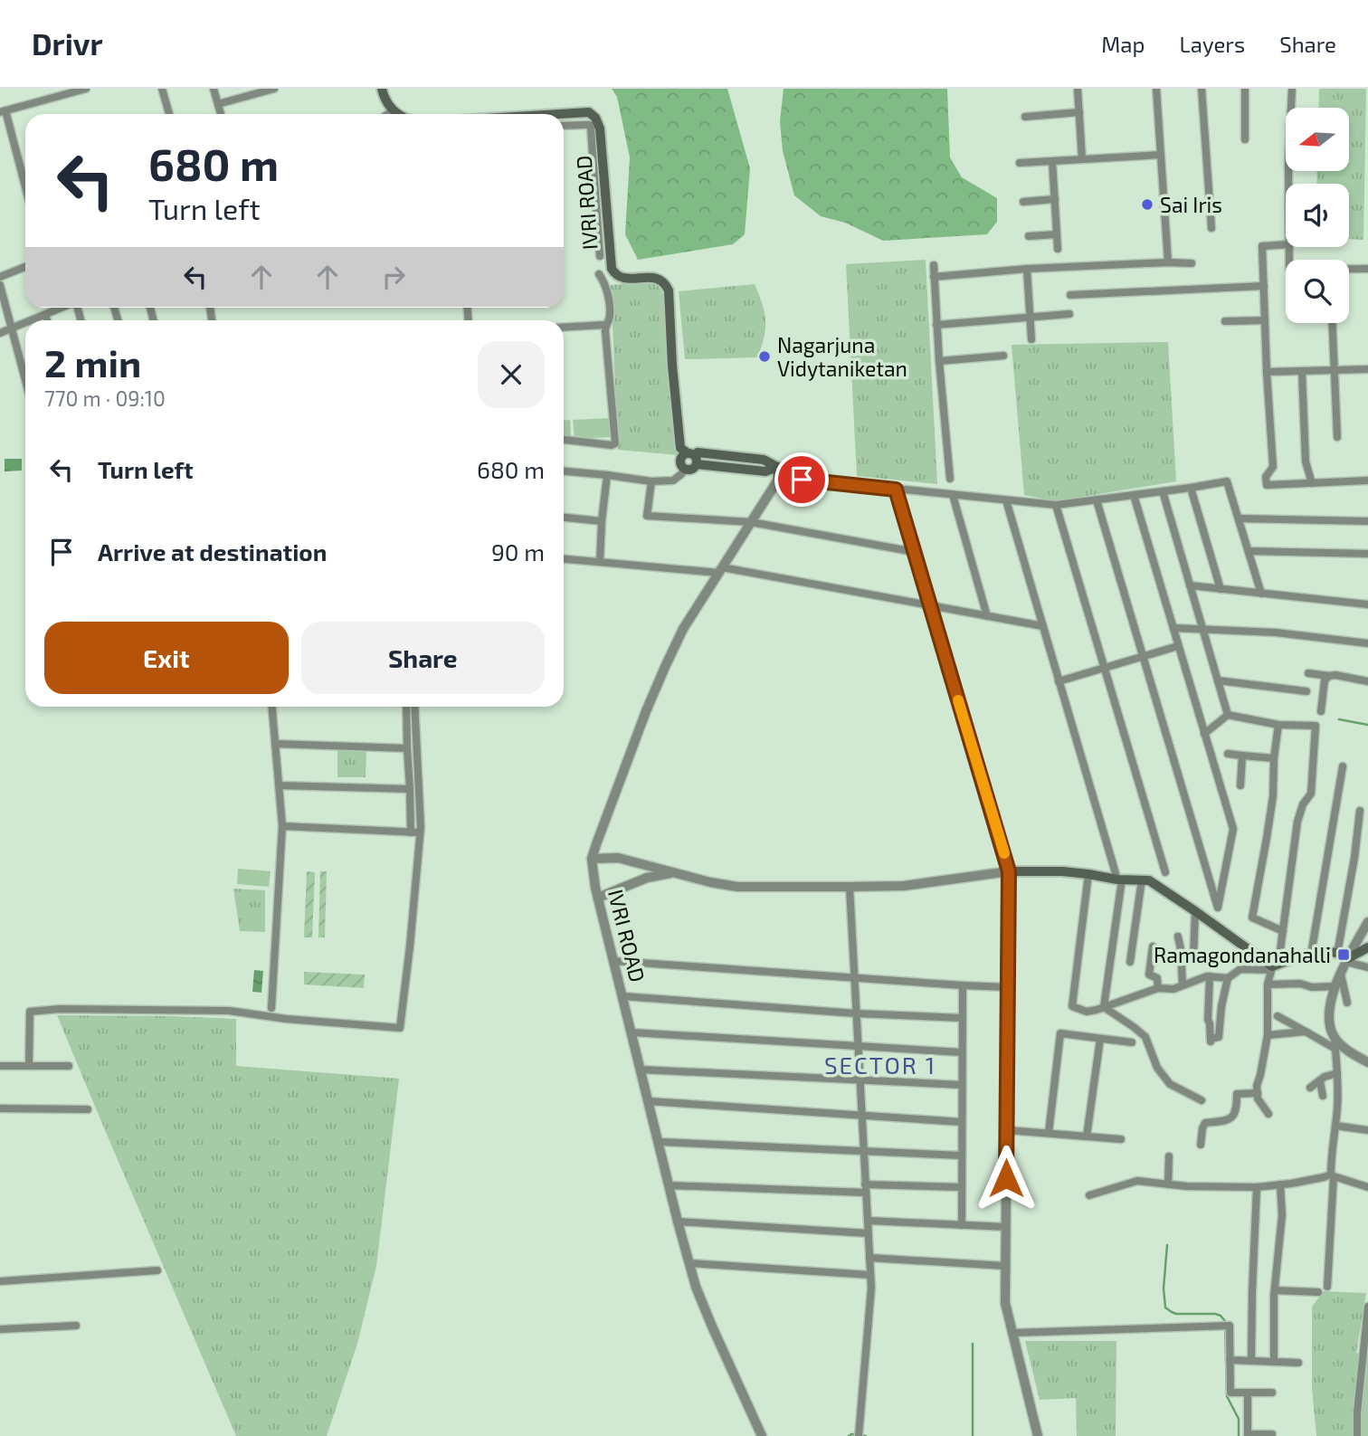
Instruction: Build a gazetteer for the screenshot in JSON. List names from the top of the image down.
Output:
{
  "streets": {
    "main road": ["IVRI ROAD"]
  },
  "districts": ["SECTOR 1"],
  "places": {
    "other": ["Sai Iris", "Nagarjuna Vidytaniketan"],
    "transit": ["Ramagondanahalli"]
  },
  "north": "left",
  "page": {
    "header": "Drivr",
    "nav": ["Map", "Layers", "Share"],
    "turn": ["680 m", "Turn left"],
    "heading": ["2 min", "770 m · 09:10"],
    "list": [
      {
        "name": "Turn left",
        "value": "680 m"
      },
      {
        "name": "Arrive at destination",
        "value": "90 m"
      }
    ],
    "buttons": ["Exit", "Share"]
  }
}
